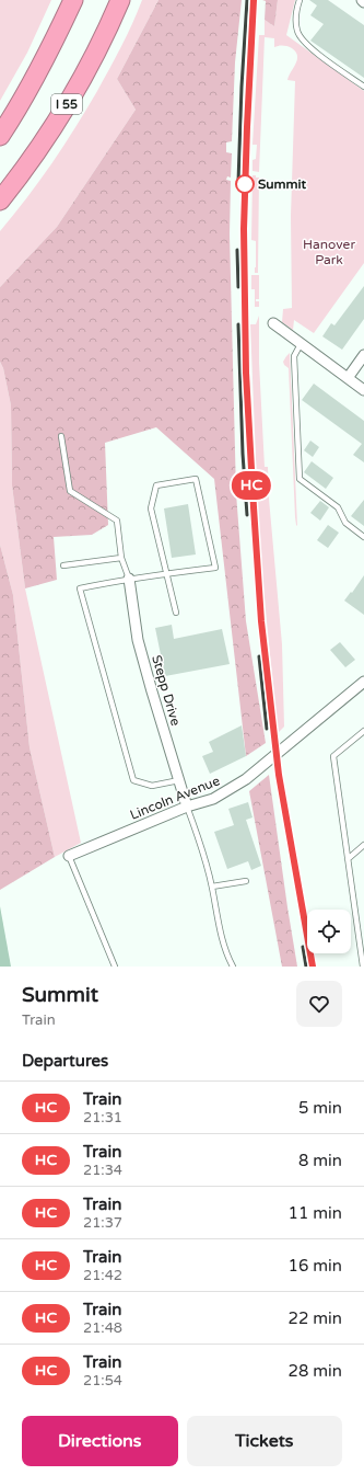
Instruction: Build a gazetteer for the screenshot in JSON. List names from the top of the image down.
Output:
{
  "streets": {
    "highway": ["I 55"],
    "street": ["Stepp Drive", "Lincoln Avenue"]
  },
  "crossings": [
    ["Stepp Drive", "Lincoln Avenue"]
  ],
  "parks": ["Hanover Park"],
  "places": ["Summit"],
  "page": {
    "on_map": "HC",
    "heading": [
      ["Summit", "Train"],
      "Departures"
    ],
    "list": [
      {
        "mark": "HC",
        "name": "Train",
        "note": "21:31",
        "value": "5 min"
      },
      {
        "mark": "HC",
        "name": "Train",
        "note": "21:34",
        "value": "8 min"
      },
      {
        "mark": "HC",
        "name": "Train",
        "note": "21:37",
        "value": "11 min"
      },
      {
        "mark": "HC",
        "name": "Train",
        "note": "21:42",
        "value": "16 min"
      },
      {
        "mark": "HC",
        "name": "Train",
        "note": "21:48",
        "value": "22 min"
      },
      {
        "mark": "HC",
        "name": "Train",
        "note": "21:54",
        "value": "28 min"
      }
    ],
    "buttons": ["Directions", "Tickets"]
  }
}
